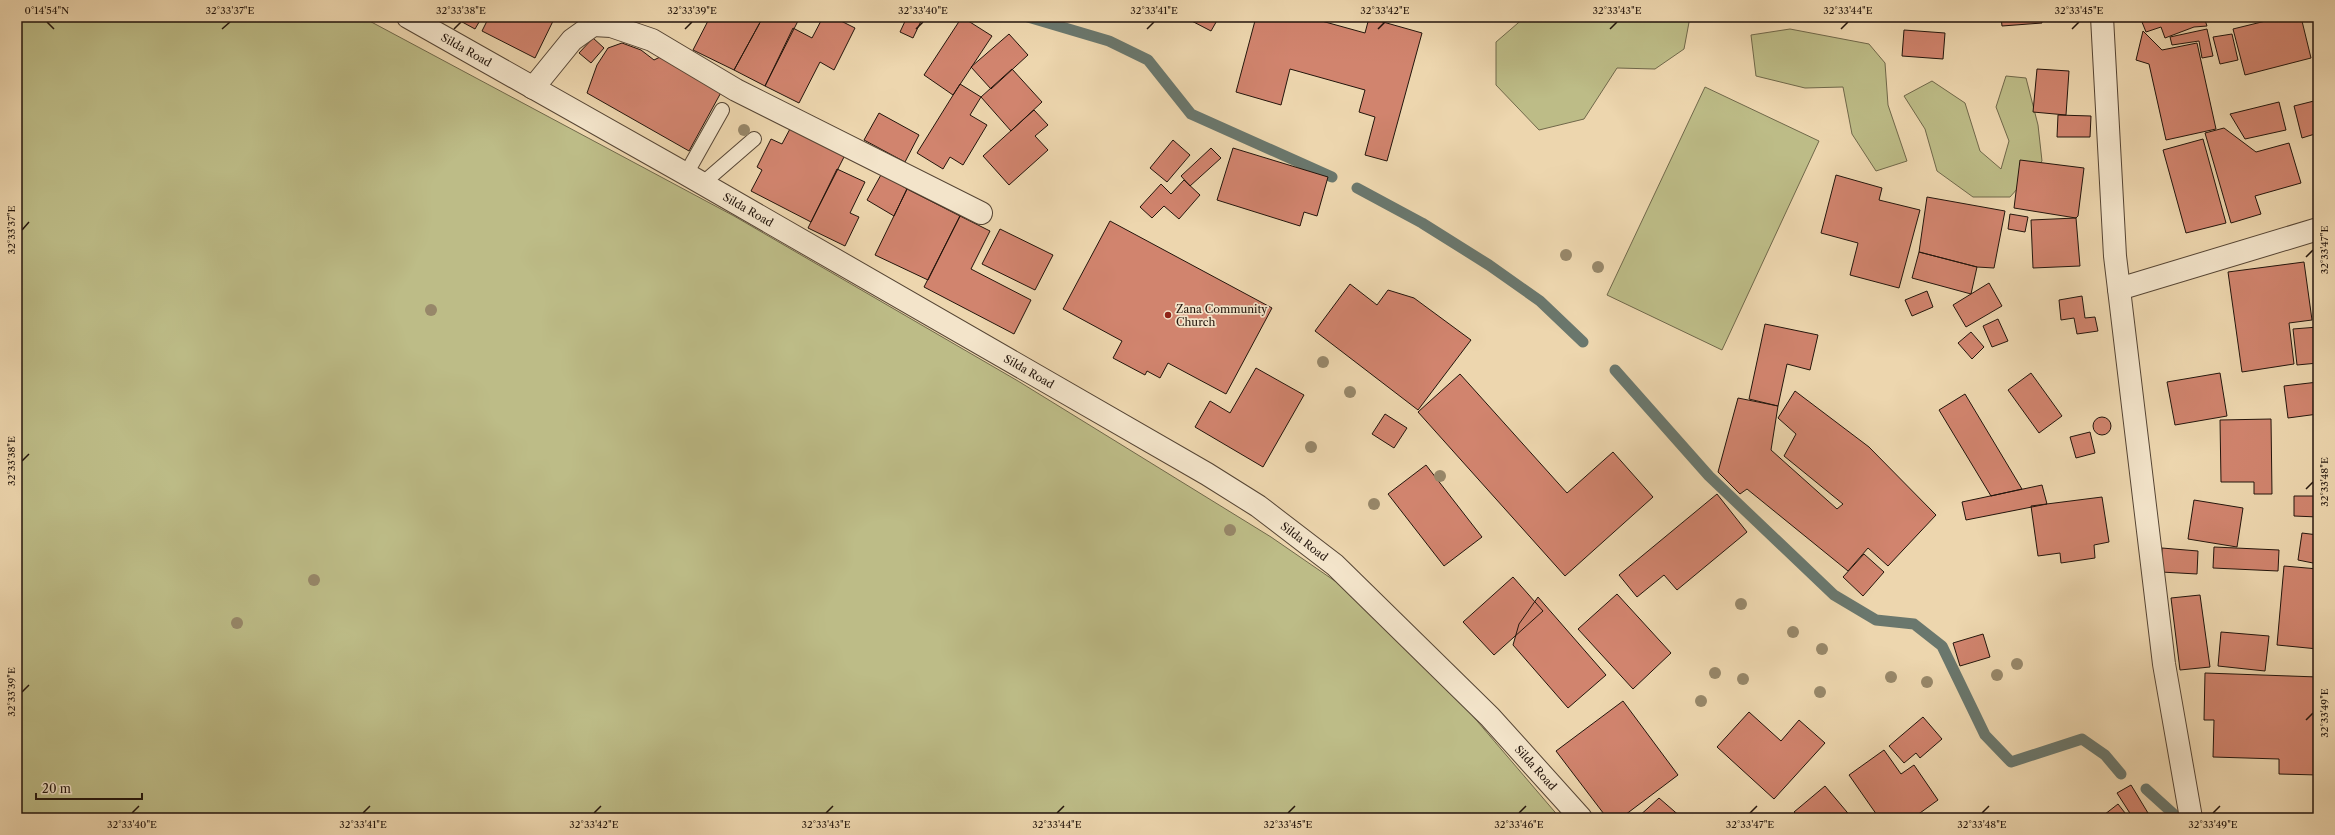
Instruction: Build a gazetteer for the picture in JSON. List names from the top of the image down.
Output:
{
  "streets": {
    "street": ["Silda Road"]
  },
  "places": ["Zana Community Church"],
  "scale_bar": "20 m",
  "coordinates": [
    "0°14'54\"N",
    "32°33'37\"E",
    "32°33'38\"E",
    "32°33'39\"E",
    "32°33'40\"E",
    "32°33'41\"E",
    "32°33'42\"E",
    "32°33'43\"E",
    "32°33'44\"E",
    "32°33'45\"E",
    "32°33'47\"E",
    "32°33'48\"E",
    "32°33'49\"E",
    "32°33'46\"E"
  ]
}
